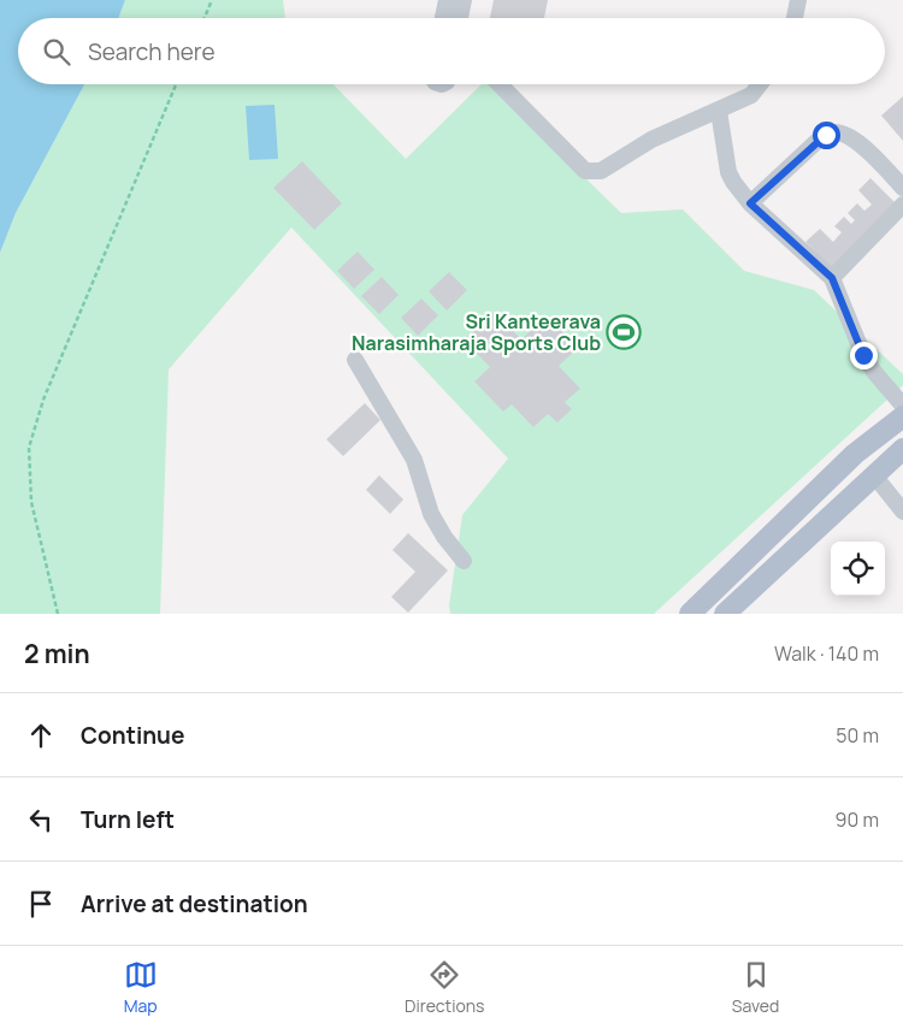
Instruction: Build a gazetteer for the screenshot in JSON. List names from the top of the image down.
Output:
{
  "places": {
    "sports": ["Sri Kanteerava Narasimharaja Sports Club"]
  },
  "page": {
    "search": "Search here",
    "heading": ["2 min", "Walk · 140 m"],
    "list": [
      ["Continue", "50 m"],
      ["Turn left", "90 m"],
      "Arrive at destination"
    ],
    "nav": ["Map", "Directions", "Saved"]
  }
}
